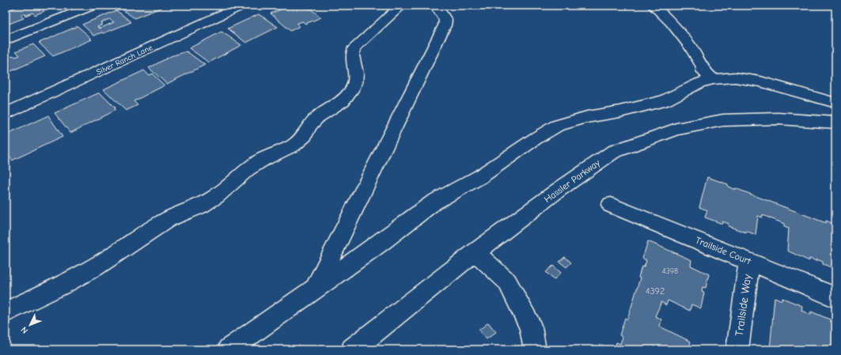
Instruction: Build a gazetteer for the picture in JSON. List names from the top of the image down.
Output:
{
  "streets": {
    "street": [
      "Silver Ranch Lane",
      "Hassler Parkway",
      "Trailside Court",
      "Trailside Way"
    ]
  },
  "crossings": [
    ["Trailside Court", "Trailside Way"]
  ],
  "house_numbers": ["4398", "4392"],
  "north": "bottom left"
}
